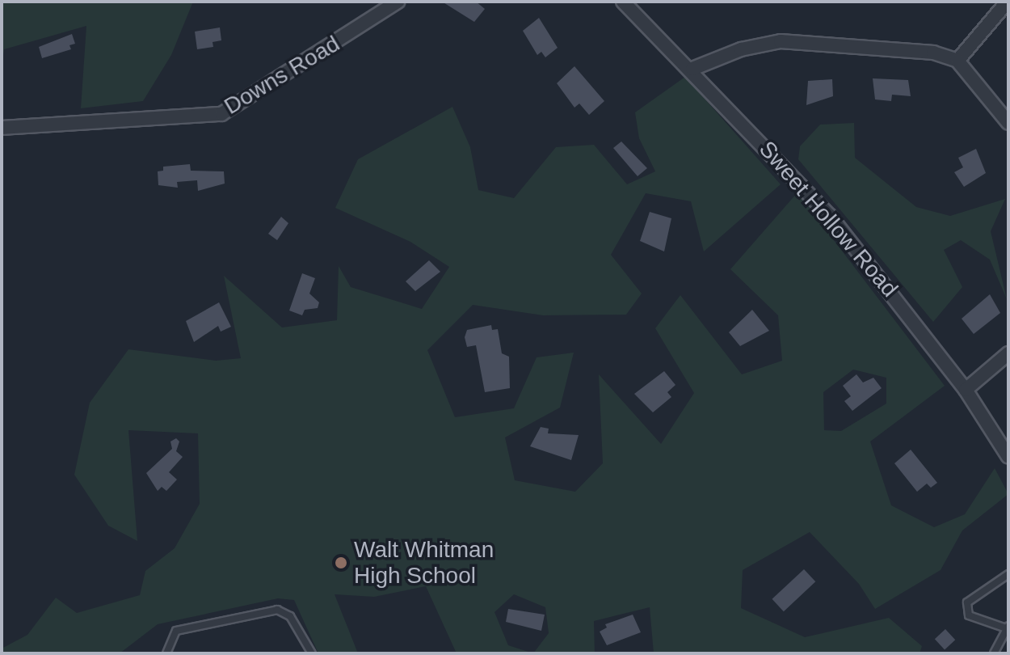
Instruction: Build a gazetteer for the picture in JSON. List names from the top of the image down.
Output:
{
  "streets": {
    "street": ["Downs Road", "Sweet Hollow Road"]
  },
  "places": ["Walt Whitman High School"]
}
